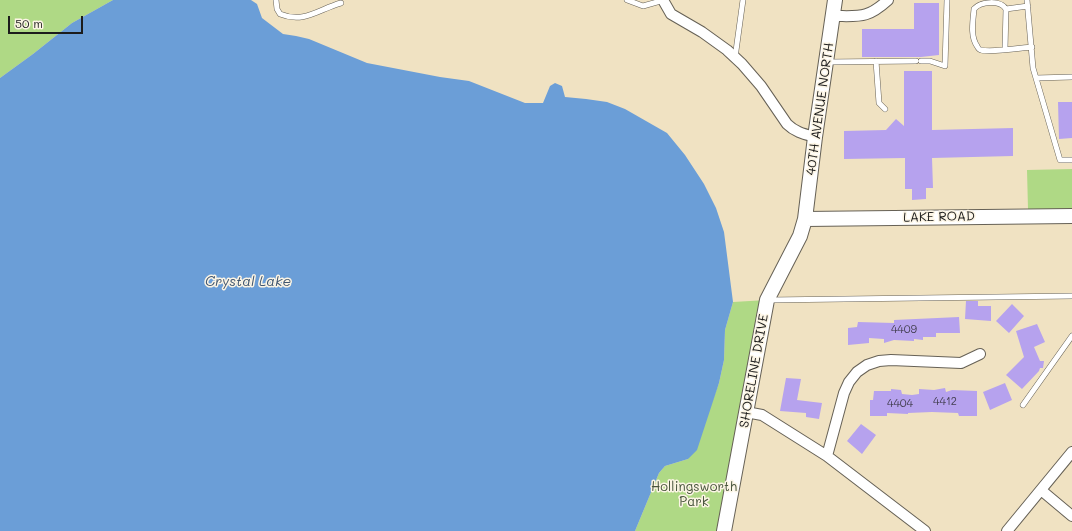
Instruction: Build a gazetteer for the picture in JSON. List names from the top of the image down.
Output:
{
  "streets": {
    "street": ["40TH AVENUE NORTH", "LAKE ROAD", "SHORELINE DRIVE"]
  },
  "crossings": [
    ["40TH AVENUE NORTH", "LAKE ROAD"],
    ["40TH AVENUE NORTH", "SHORELINE DRIVE"],
    ["LAKE ROAD", "SHORELINE DRIVE"]
  ],
  "water": ["Crystal Lake"],
  "parks": ["Hollingsworth Park"],
  "house_numbers": ["4409", "4412", "4404"],
  "scale_bar": "50 m"
}
